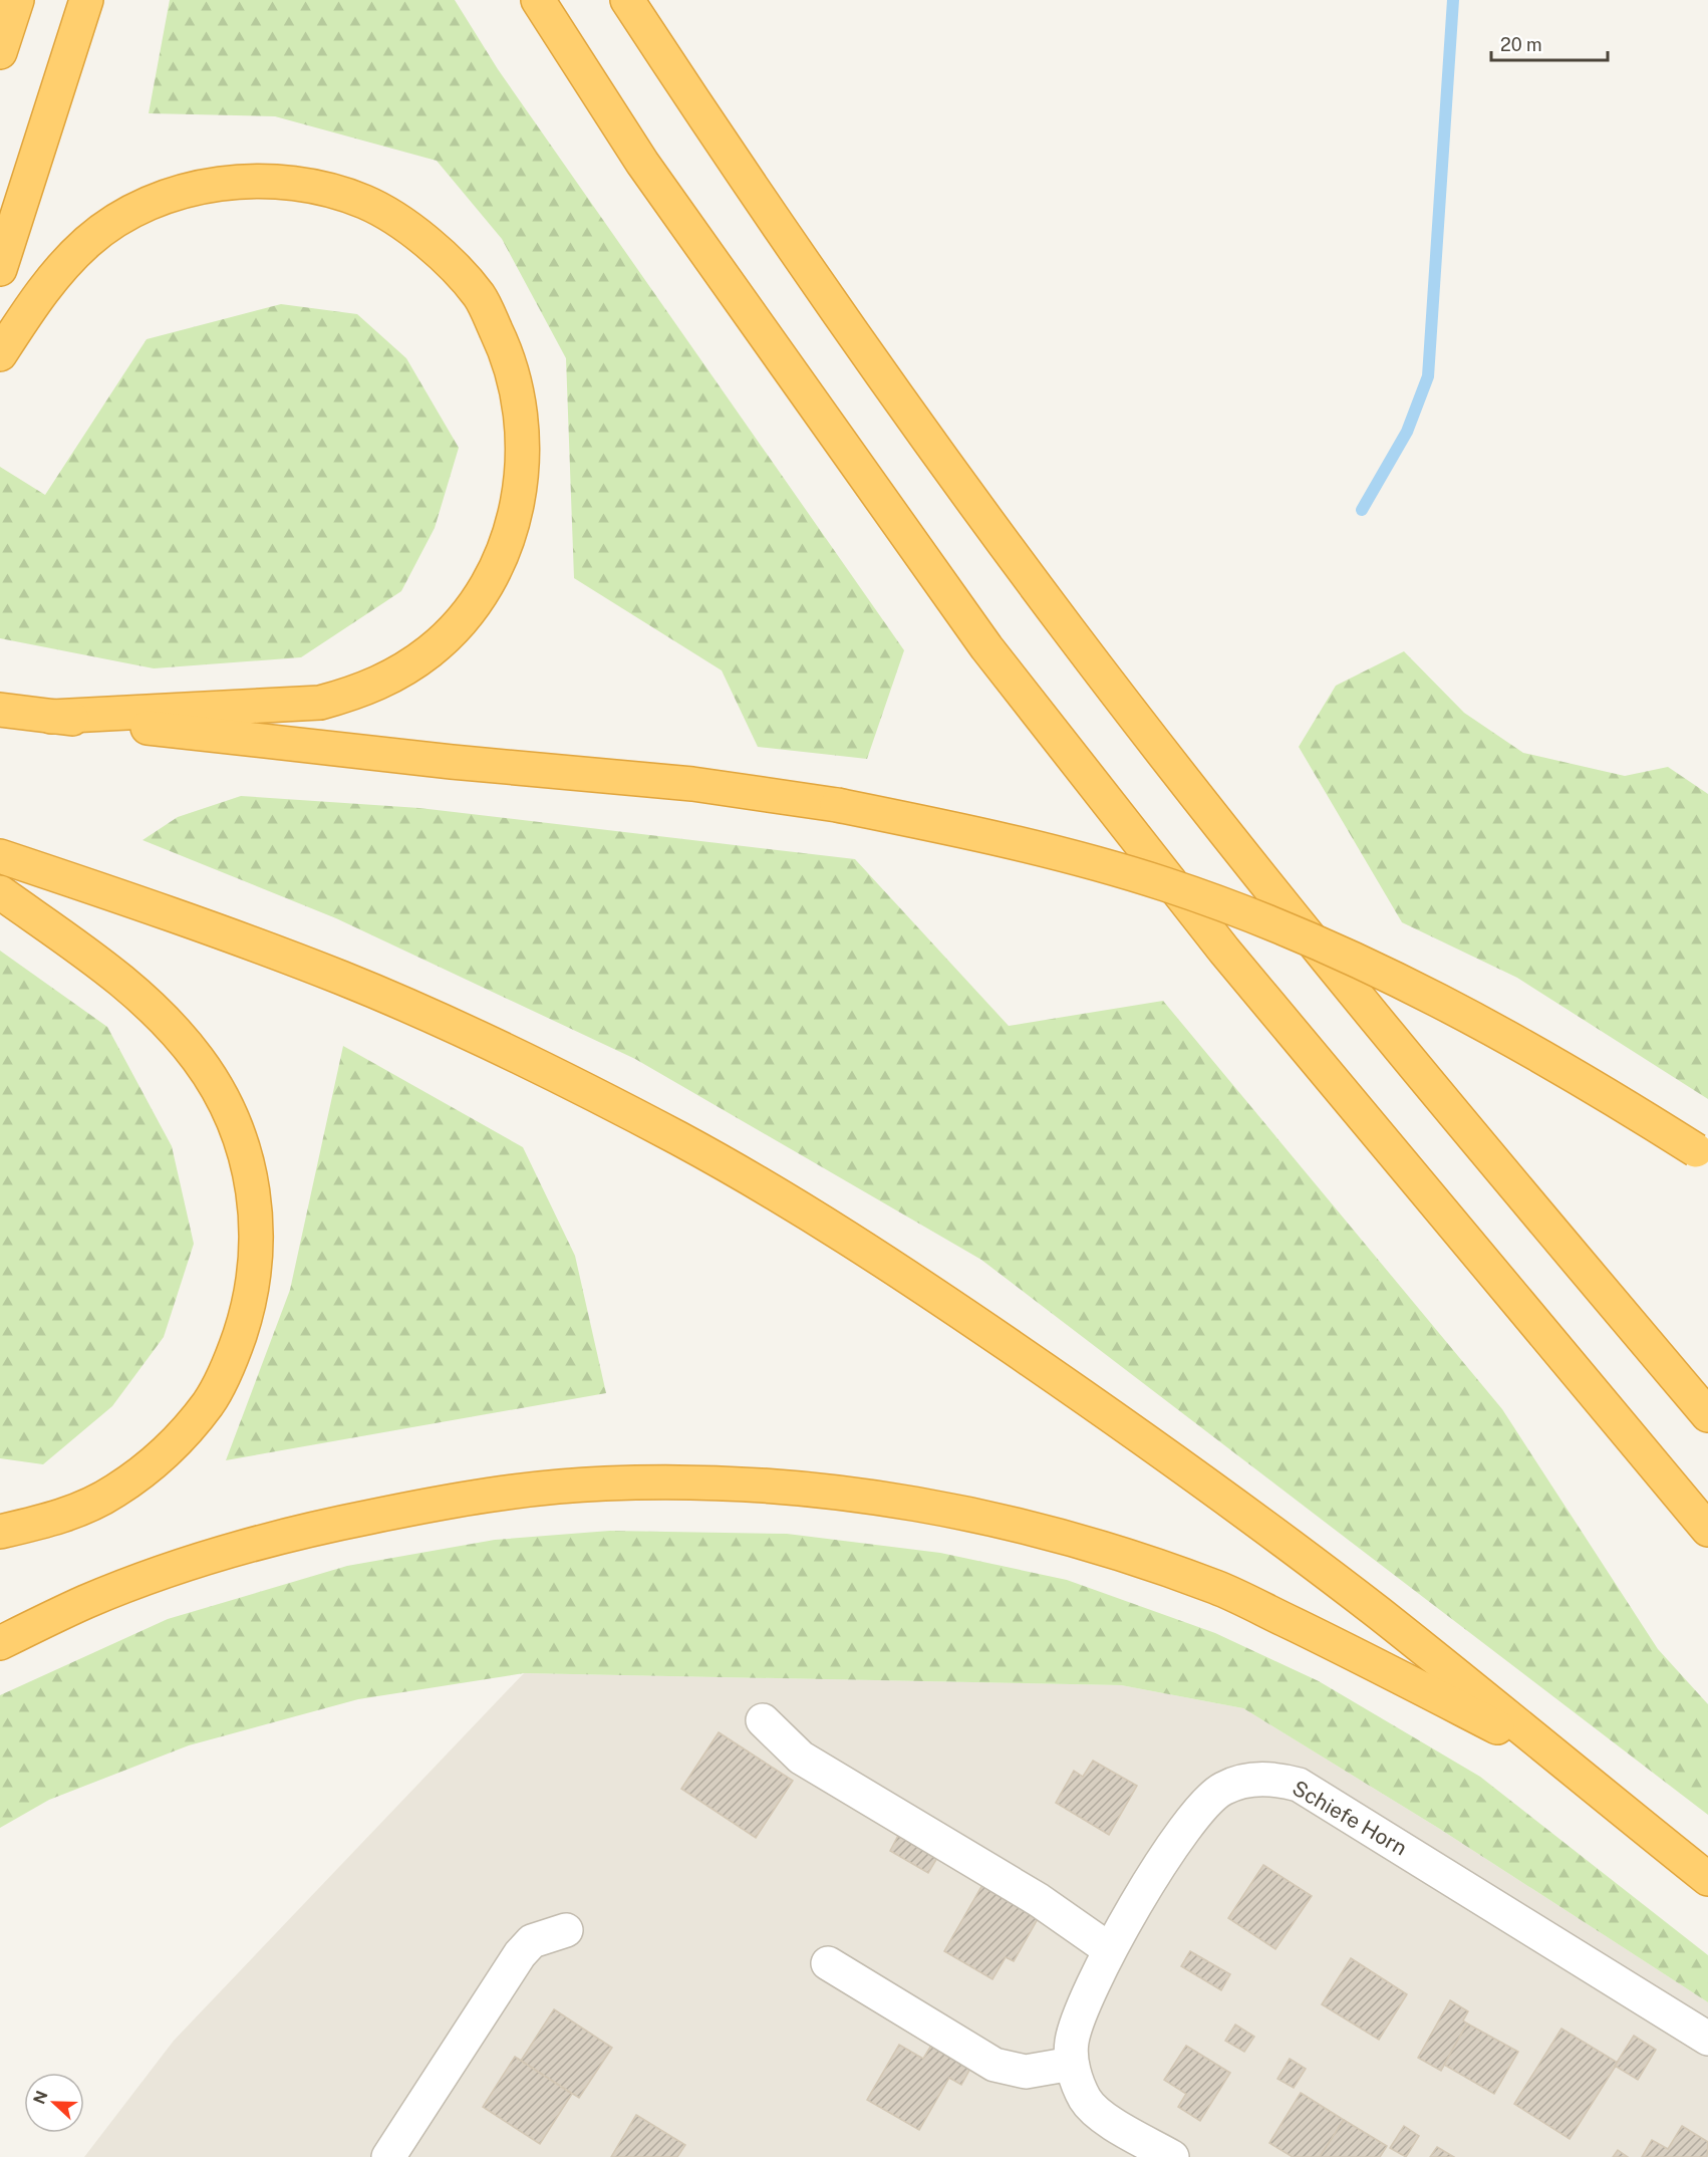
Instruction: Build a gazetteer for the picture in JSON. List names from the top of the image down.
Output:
{
  "streets": {
    "street": ["Schiefe Horn"]
  },
  "scale_bar": "20 m",
  "north": "left"
}
